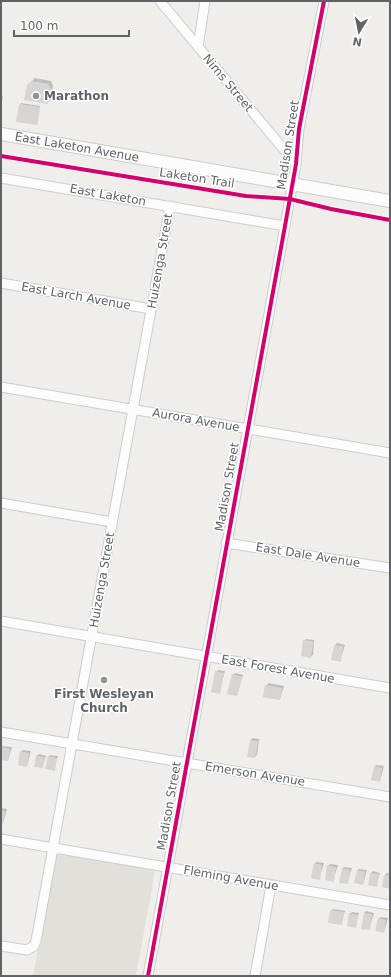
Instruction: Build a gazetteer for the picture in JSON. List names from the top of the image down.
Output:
{
  "streets": {
    "main road": ["East Laketon Avenue"],
    "street": [
      "Nims Street",
      "Madison Street",
      "East Laketon",
      "Huizenga Street",
      "East Larch Avenue",
      "Aurora Avenue",
      "East Dale Avenue",
      "East Forest Avenue",
      "Emerson Avenue",
      "Fleming Avenue"
    ],
    "cycle path": ["Laketon Trail"]
  },
  "crossings": [
    ["Nims Street", "Madison Street"],
    ["Madison Street", "East Laketon Avenue"],
    ["Madison Street", "East Laketon"],
    ["Madison Street", "Aurora Avenue"],
    ["Madison Street", "East Dale Avenue"],
    ["Madison Street", "East Forest Avenue"],
    ["Madison Street", "Emerson Avenue"],
    ["Madison Street", "Fleming Avenue"],
    ["East Laketon", "Huizenga Street"],
    ["Huizenga Street", "East Larch Avenue"],
    ["Huizenga Street", "Aurora Avenue"],
    ["Huizenga Street", "East Forest Avenue"],
    ["Huizenga Street", "Emerson Avenue"],
    ["Huizenga Street", "Fleming Avenue"]
  ],
  "places": ["Marathon", "First Wesleyan Church"],
  "scale_bar": "100 m",
  "north": "bottom"
}
